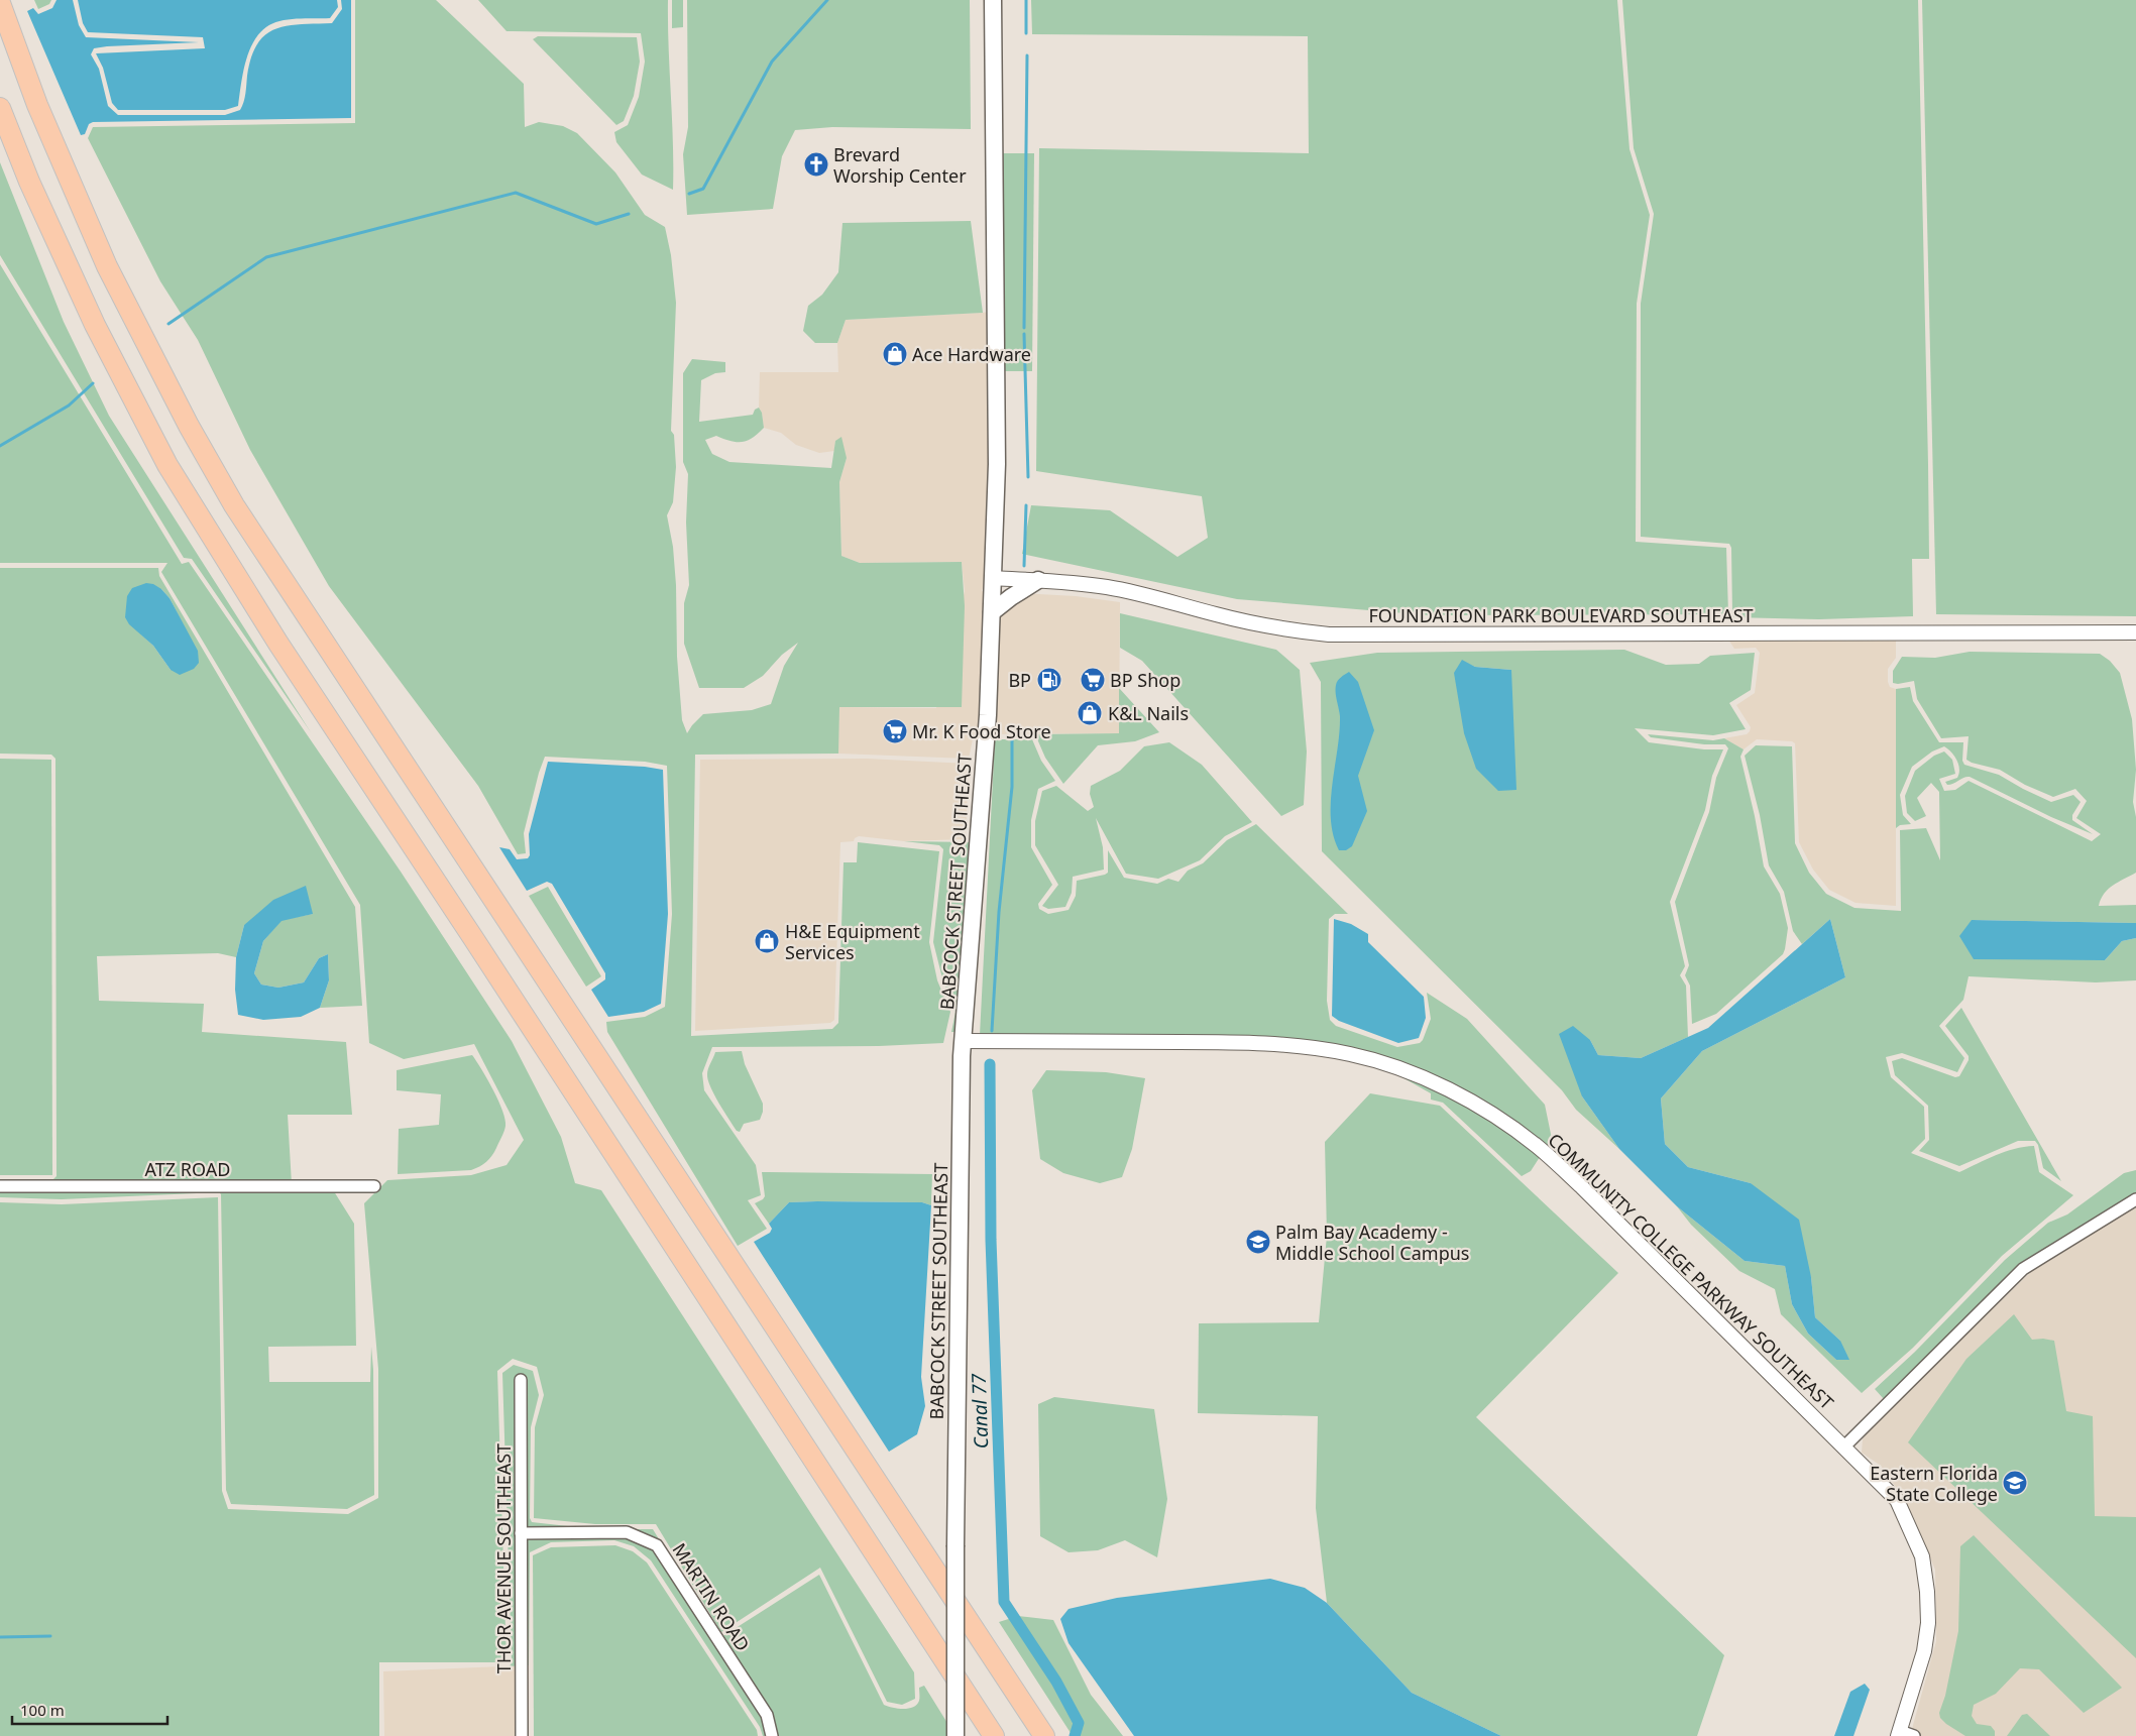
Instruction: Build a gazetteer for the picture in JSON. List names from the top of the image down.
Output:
{
  "streets": {
    "main road": ["BABCOCK STREET SOUTHEAST"],
    "street": [
      "FOUNDATION PARK BOULEVARD SOUTHEAST",
      "ATZ ROAD",
      "COMMUNITY COLLEGE PARKWAY SOUTHEAST",
      "THOR AVENUE SOUTHEAST",
      "MARTIN ROAD"
    ]
  },
  "crossings": [
    ["FOUNDATION PARK BOULEVARD SOUTHEAST", "BABCOCK STREET SOUTHEAST"],
    ["BABCOCK STREET SOUTHEAST", "COMMUNITY COLLEGE PARKWAY SOUTHEAST"],
    ["THOR AVENUE SOUTHEAST", "MARTIN ROAD"]
  ],
  "water": ["Canal 77"],
  "places": {
    "church": ["Brevard Worship Center"],
    "shop": ["Ace Hardware", "K&L Nails", "H&E Equipment Services"],
    "fuel station": ["BP"],
    "supermarket": ["BP Shop", "Mr. K Food Store"],
    "school or university": ["Palm Bay Academy - Middle School Campus", "Eastern Florida State College"]
  },
  "scale_bar": "100 m"
}
